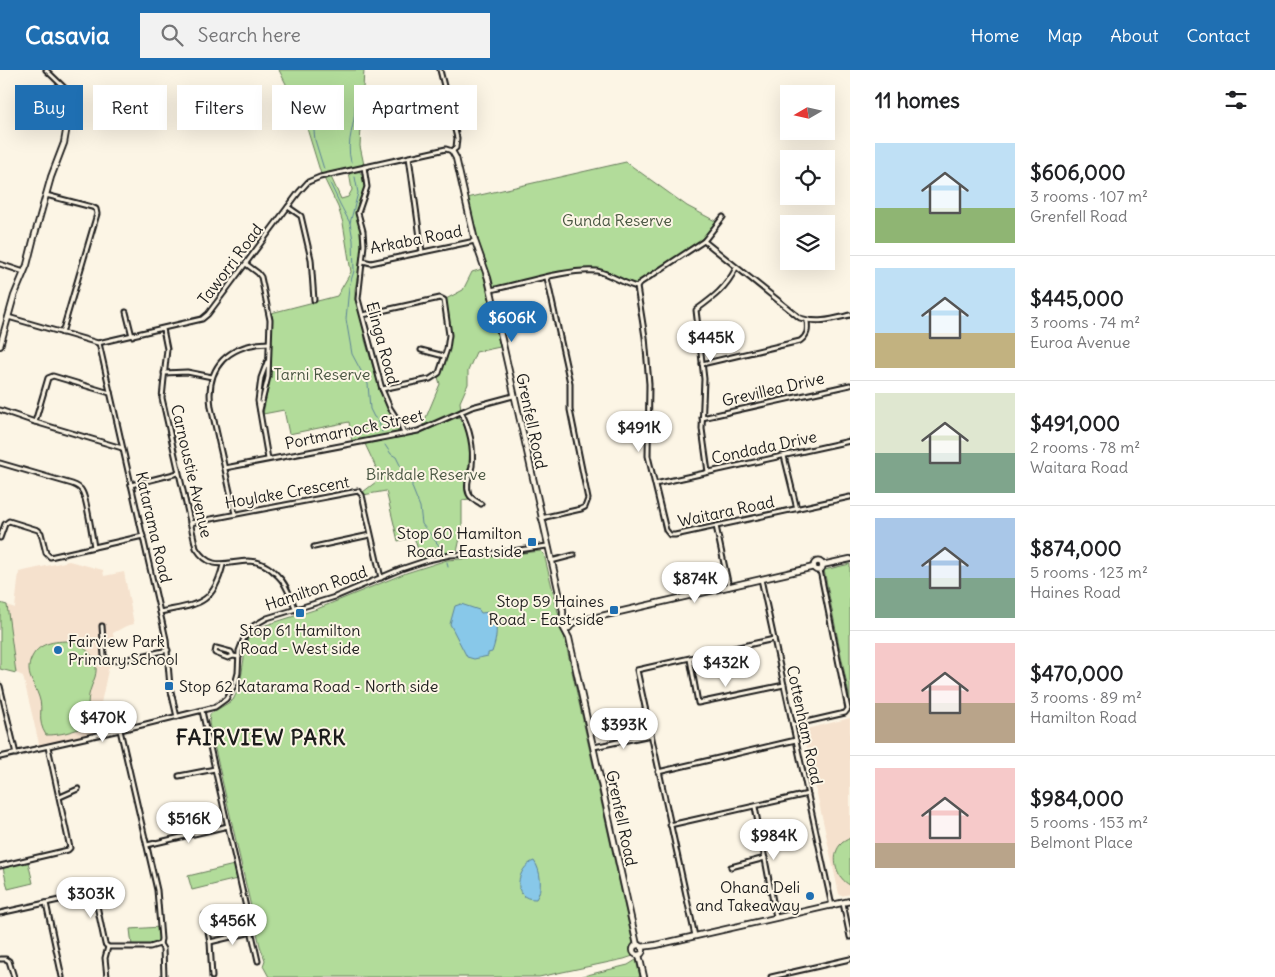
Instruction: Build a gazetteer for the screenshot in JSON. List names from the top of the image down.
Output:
{
  "streets": {
    "street": [
      "Arkaba Road",
      "Taworri Road",
      "Elinga Road",
      "Grevillea Drive",
      "Grenfell Road",
      "Portmarnock Street",
      "Condada Drive",
      "Carnoustie Avenue",
      "Hoylake Crescent",
      "Waitara Road",
      "Katarama Road",
      "Hamilton Road",
      "Cottenham Road"
    ]
  },
  "crossings": [
    ["Arkaba Road", "Elinga Road"],
    ["Arkaba Road", "Grenfell Road"],
    ["Taworri Road", "Elinga Road"],
    ["Taworri Road", "Grenfell Road"],
    ["Taworri Road", "Carnoustie Avenue"],
    ["Taworri Road", "Katarama Road"],
    ["Elinga Road", "Portmarnock Street"],
    ["Grenfell Road", "Portmarnock Street"],
    ["Grenfell Road", "Hamilton Road"],
    ["Condada Drive", "Waitara Road"],
    ["Carnoustie Avenue", "Hoylake Crescent"],
    ["Hoylake Crescent", "Hamilton Road"],
    ["Katarama Road", "Hamilton Road"]
  ],
  "districts": ["FAIRVIEW PARK"],
  "parks": ["Gunda Reserve", "Tarni Reserve", "Birkdale Reserve"],
  "places": {
    "transit": [
      "Stop 60 Hamilton Road - East side",
      "Stop 59 Haines Road - East side",
      "Stop 61 Hamilton Road - West side",
      "Stop 62 Katarama Road - North side"
    ],
    "other": ["Fairview Park Primary School", "Ohana Deli and Takeaway"]
  },
  "north": "left",
  "page": {
    "header": "Casavia",
    "search": "Search here",
    "nav": [
      "Home",
      "Map",
      "About",
      "Contact"
    ],
    "heading": "11 homes",
    "chip": [
      "Buy",
      "Rent",
      "Filters",
      "New",
      "Apartment"
    ],
    "list": [
      {
        "name": "$606,000",
        "note": "3 rooms · 107 m² · Grenfell Road"
      },
      {
        "name": "$445,000",
        "note": "3 rooms · 74 m² · Euroa Avenue"
      },
      {
        "name": "$491,000",
        "note": "2 rooms · 78 m² · Waitara Road"
      },
      {
        "name": "$874,000",
        "note": "5 rooms · 123 m² · Haines Road"
      },
      {
        "name": "$470,000",
        "note": "3 rooms · 89 m² · Hamilton Road"
      },
      {
        "name": "$984,000",
        "note": "5 rooms · 153 m² · Belmont Place"
      }
    ],
    "price": [
      "$606K",
      "$445K",
      "$491K",
      "$874K",
      "$432K",
      "$470K",
      "$393K",
      "$516K",
      "$984K",
      "$303K",
      "$456K"
    ]
  }
}
